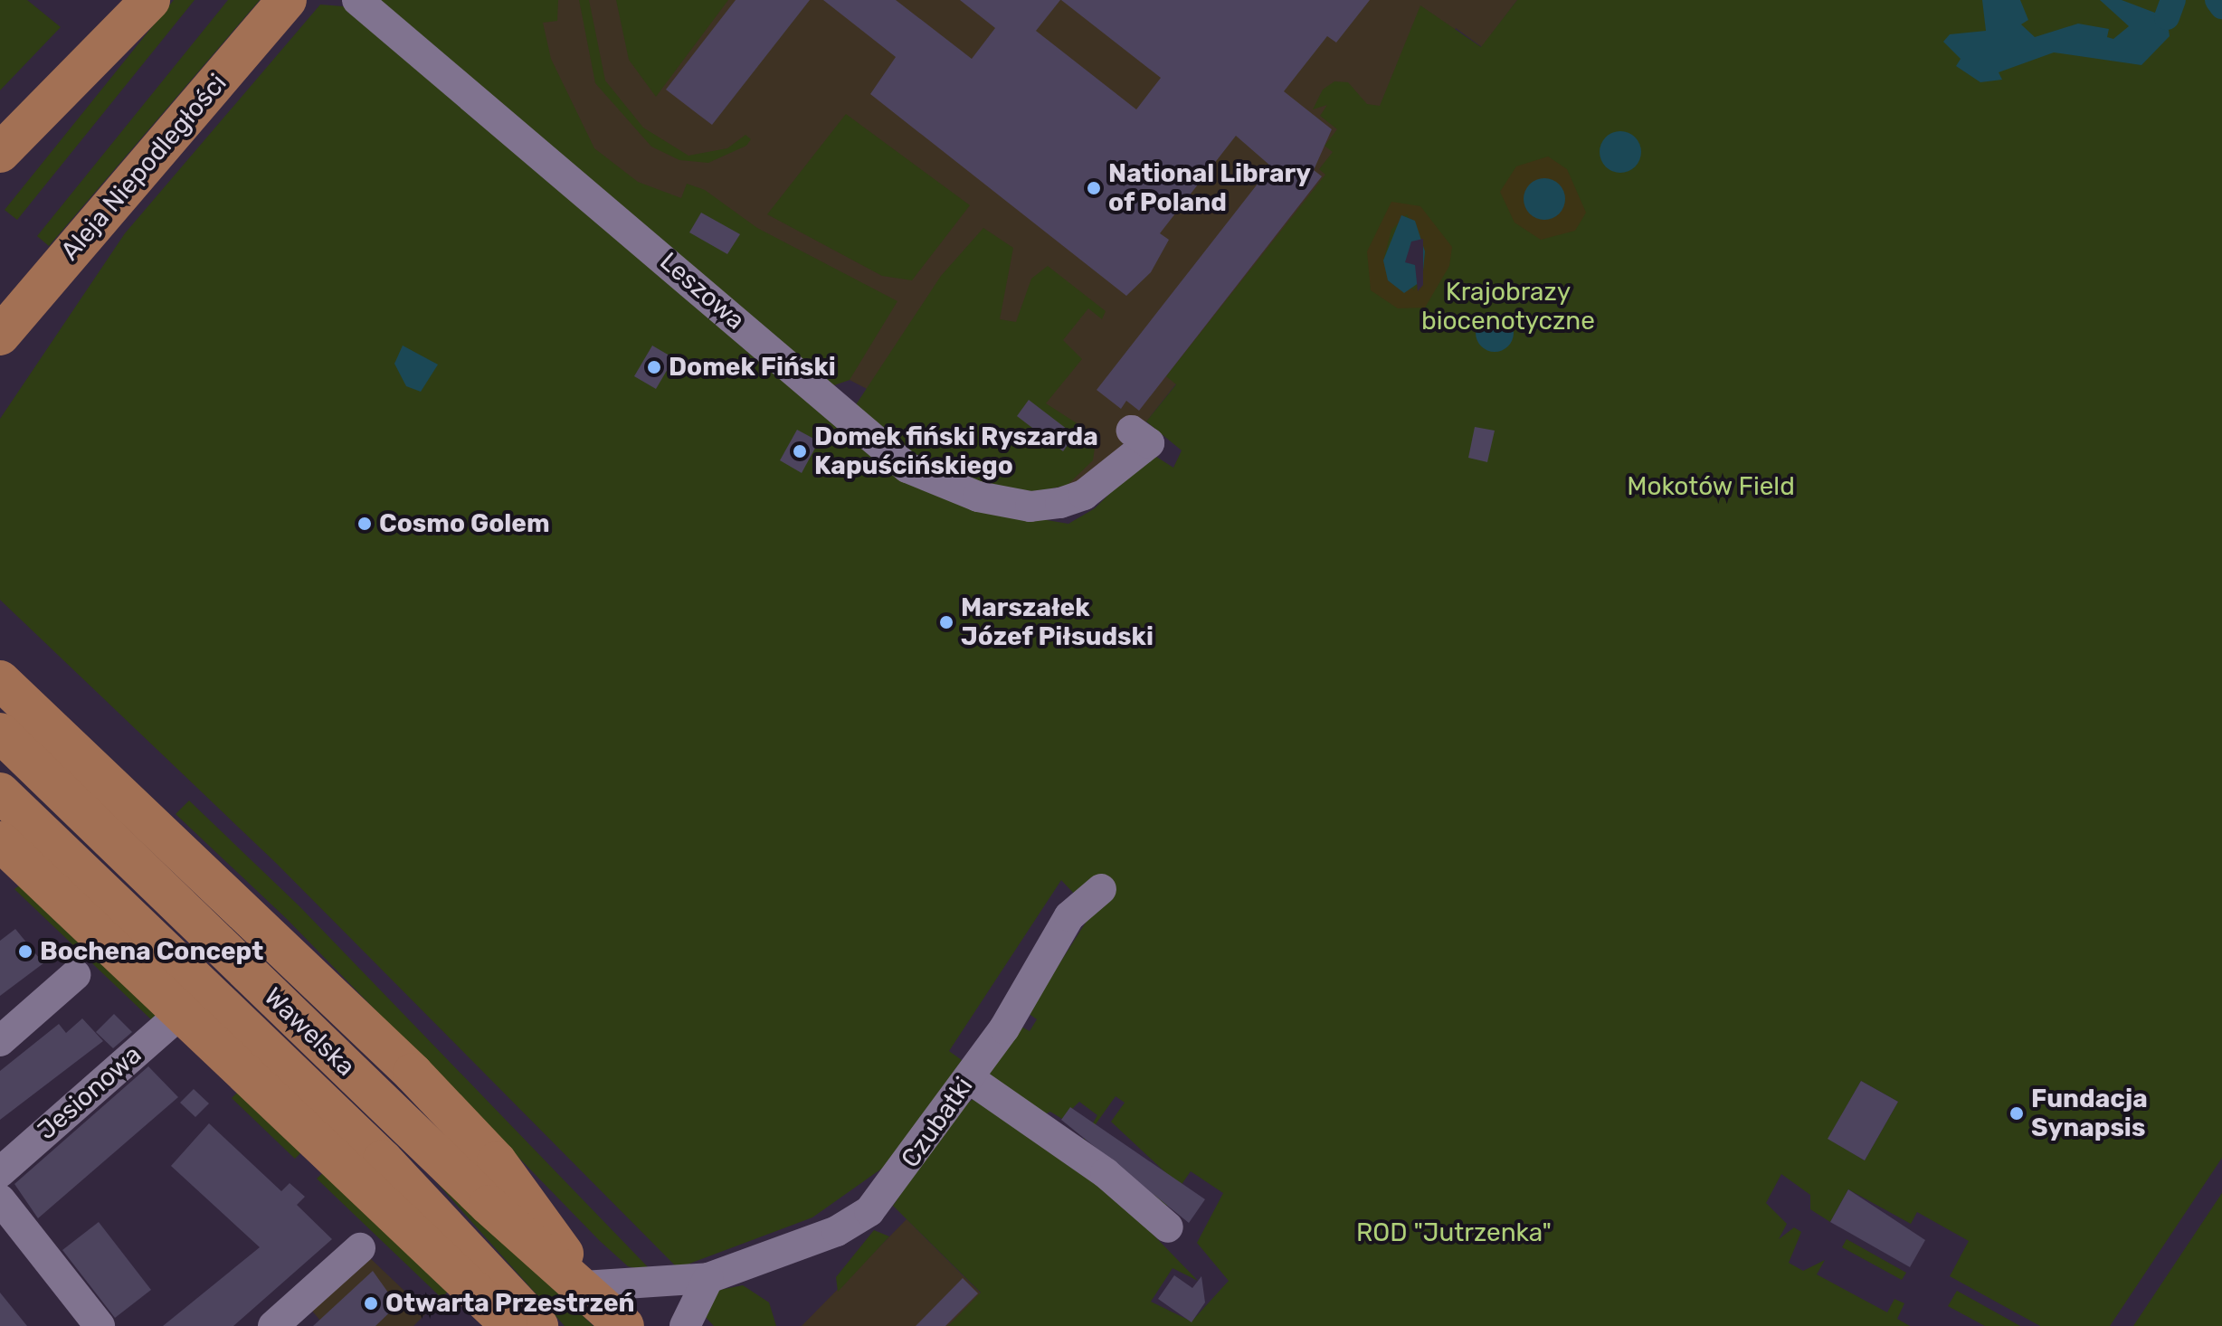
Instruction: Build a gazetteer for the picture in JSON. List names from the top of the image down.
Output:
{
  "streets": {
    "main road": ["Aleja Niepodległości", "Wawelska"],
    "street": ["Leszowa", "Jesionowa", "Czubatki"]
  },
  "crossings": [
    ["Wawelska", "Czubatki"]
  ],
  "parks": ["Krajobrazy biocenotyczne", "Mokotów Field", "ROD \"Jutrzenka\""],
  "places": [
    "National Library of Poland",
    "Domek Fiński",
    "Domek fiński Ryszarda Kapuścińskiego",
    "Cosmo Golem",
    "Marszałek Józef Piłsudski",
    "Bochena Concept",
    "Fundacja Synapsis",
    "Otwarta Przestrzeń"
  ]
}
